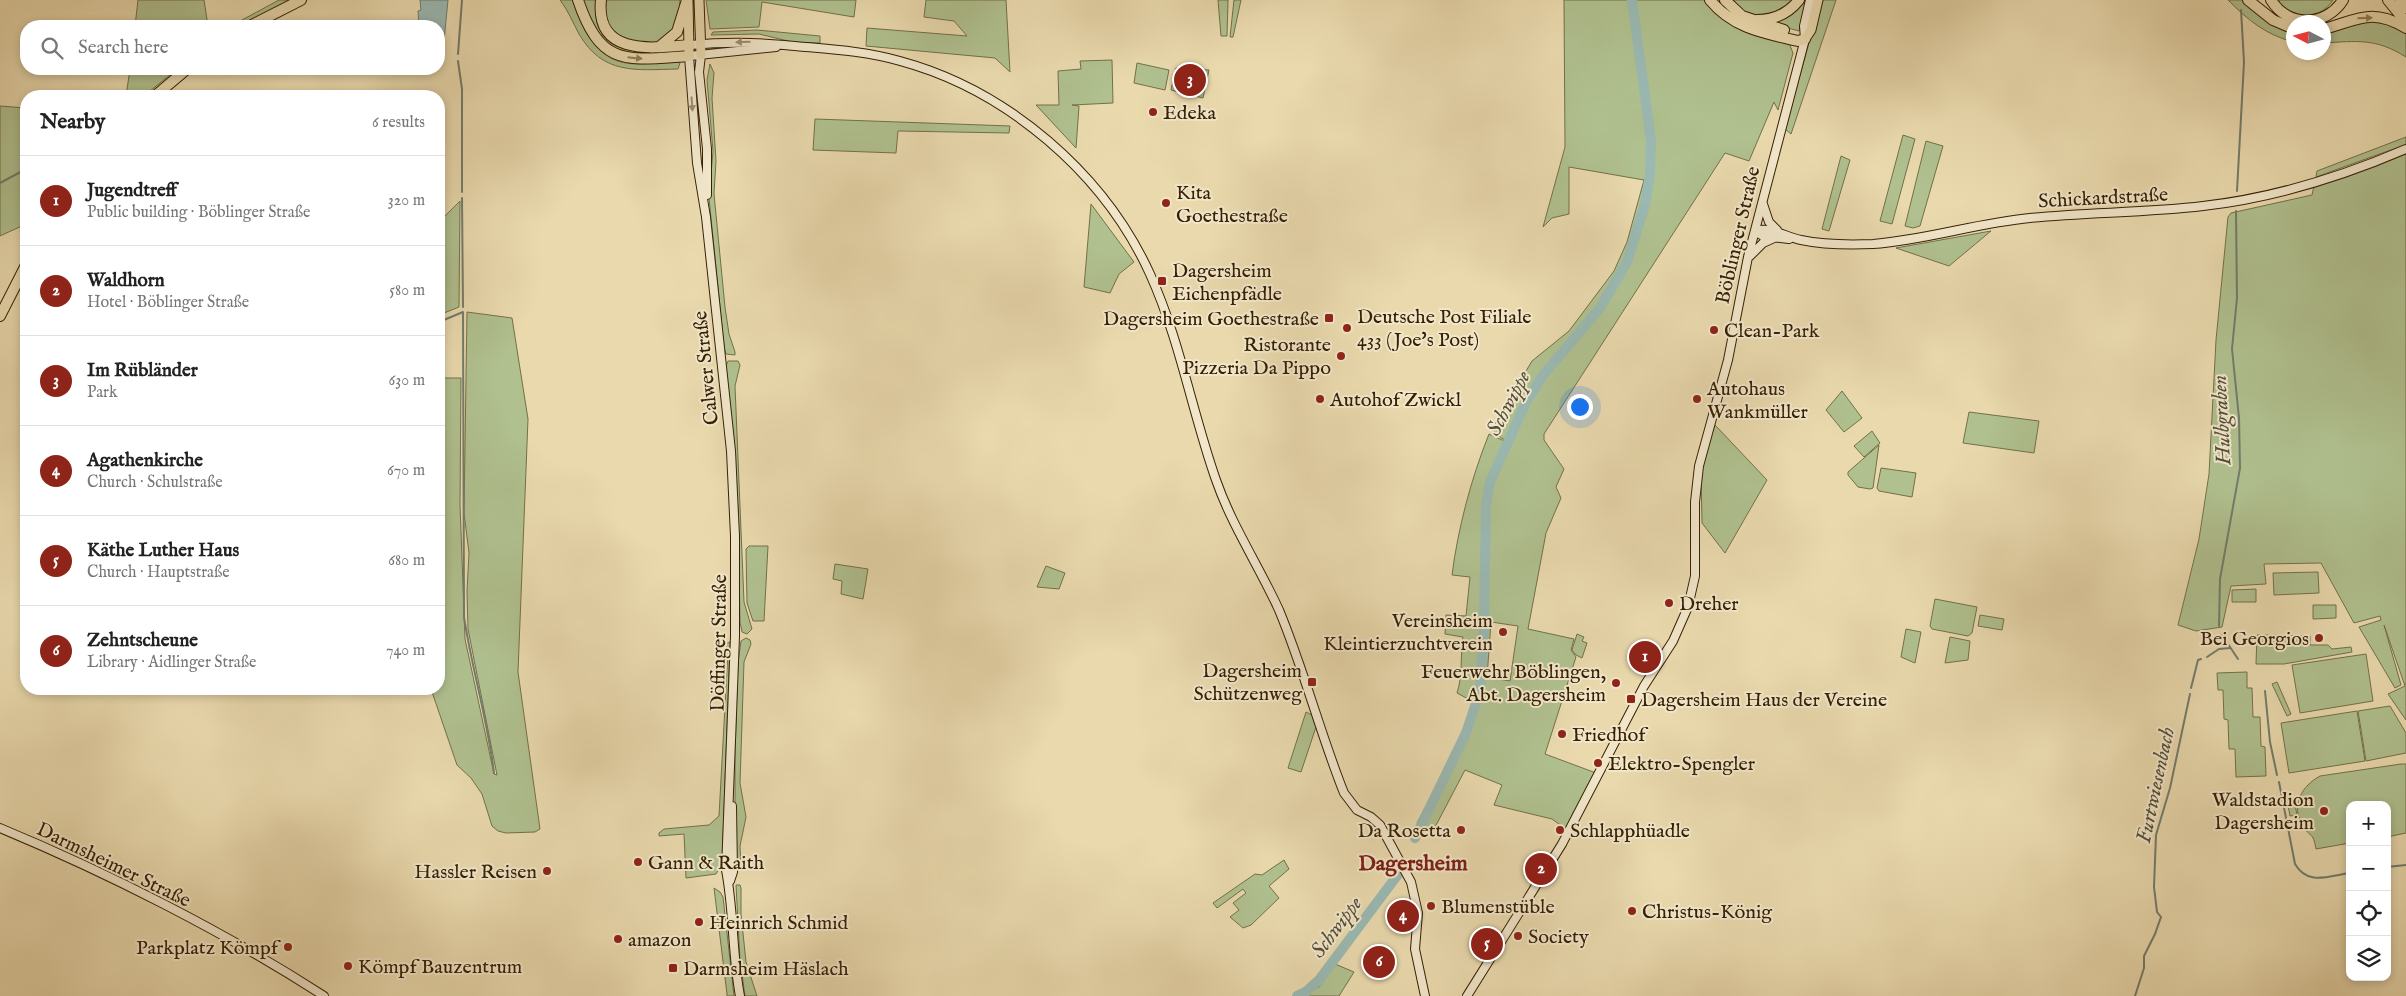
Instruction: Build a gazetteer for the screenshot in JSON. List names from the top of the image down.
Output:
{
  "streets": {
    "main road": ["Böblinger Straße", "Calwer Straße"],
    "street": ["Schickardstraße", "Döffinger Straße", "Darmsheimer Straße"]
  },
  "crossings": [
    ["Schickardstraße", "Böblinger Straße"],
    ["Calwer Straße", "Döffinger Straße"]
  ],
  "districts": ["Dagersheim"],
  "water": ["Schwippe", "Hulbgraben", "Furtwiesenbach"],
  "places": {
    "other": [
      "Edeka",
      "Kita Goethestraße",
      "Deutsche Post Filiale 433 (Joe's Post)",
      "Clean-Park",
      "Ristorante Pizzeria Da Pippo",
      "Autohof Zwickl",
      "Autohaus Wankmüller",
      "Dreher",
      "Vereinsheim Kleintierzuchtverein",
      "Bei Georgios",
      "Feuerwehr Böblingen, Abt. Dagersheim",
      "Friedhof",
      "Elektro-Spengler",
      "Waldstadion Dagersheim",
      "Da Rosetta",
      "Schlapphüadle",
      "Gann & Raith",
      "Hassler Reisen",
      "Blumenstüble",
      "Christus-König",
      "Heinrich Schmid",
      "Society",
      "amazon",
      "Parkplatz Kömpf",
      "Kömpf Bauzentrum"
    ],
    "transit": [
      "Dagersheim Eichenpfädle",
      "Dagersheim Goethestraße",
      "Dagersheim Schützenweg",
      "Dagersheim Haus der Vereine",
      "Darmsheim Häslach"
    ]
  },
  "north": "left",
  "page": {
    "search": "Search here",
    "pins": [
      "3",
      "1",
      "2",
      "4",
      "5",
      "6"
    ],
    "heading": ["Nearby", "6 results"],
    "list": [
      {
        "mark": "1",
        "name": "Jugendtreff",
        "note": "Public building · Böblinger Straße",
        "value": "320 m"
      },
      {
        "mark": "2",
        "name": "Waldhorn",
        "note": "Hotel · Böblinger Straße",
        "value": "580 m"
      },
      {
        "mark": "3",
        "name": "Im Rübländer",
        "note": "Park",
        "value": "630 m"
      },
      {
        "mark": "4",
        "name": "Agathenkirche",
        "note": "Church · Schulstraße",
        "value": "670 m"
      },
      {
        "mark": "5",
        "name": "Käthe Luther Haus",
        "note": "Church · Hauptstraße",
        "value": "680 m"
      },
      {
        "mark": "6",
        "name": "Zehntscheune",
        "note": "Library · Aidlinger Straße",
        "value": "740 m"
      }
    ],
    "map_buttons": ["+", "−"]
  }
}
